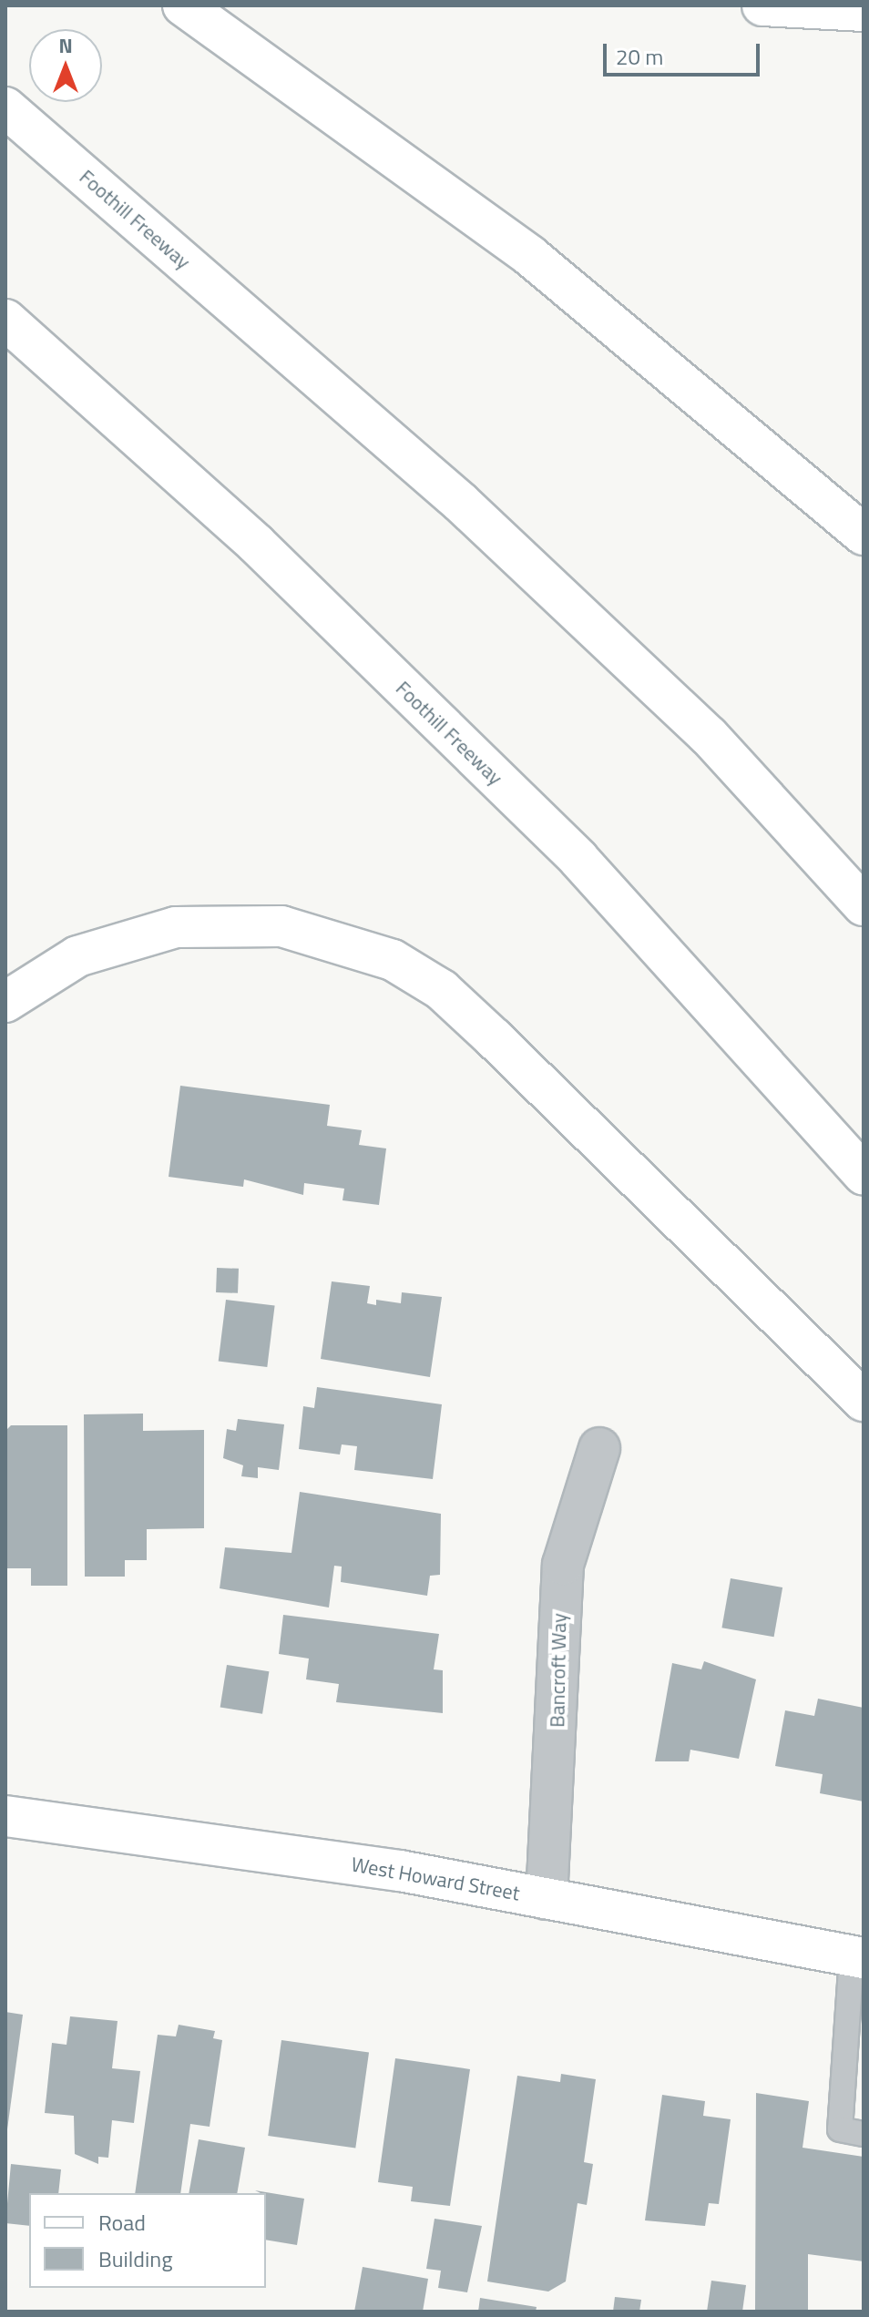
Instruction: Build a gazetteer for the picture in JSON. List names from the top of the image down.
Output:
{
  "streets": {
    "main road": ["Foothill Freeway", "West Howard Street"],
    "street": ["Bancroft Way"]
  },
  "crossings": [
    ["Bancroft Way", "West Howard Street"]
  ],
  "legend": ["Road", "Building"],
  "scale_bar": "20 m",
  "north": "top"
}
